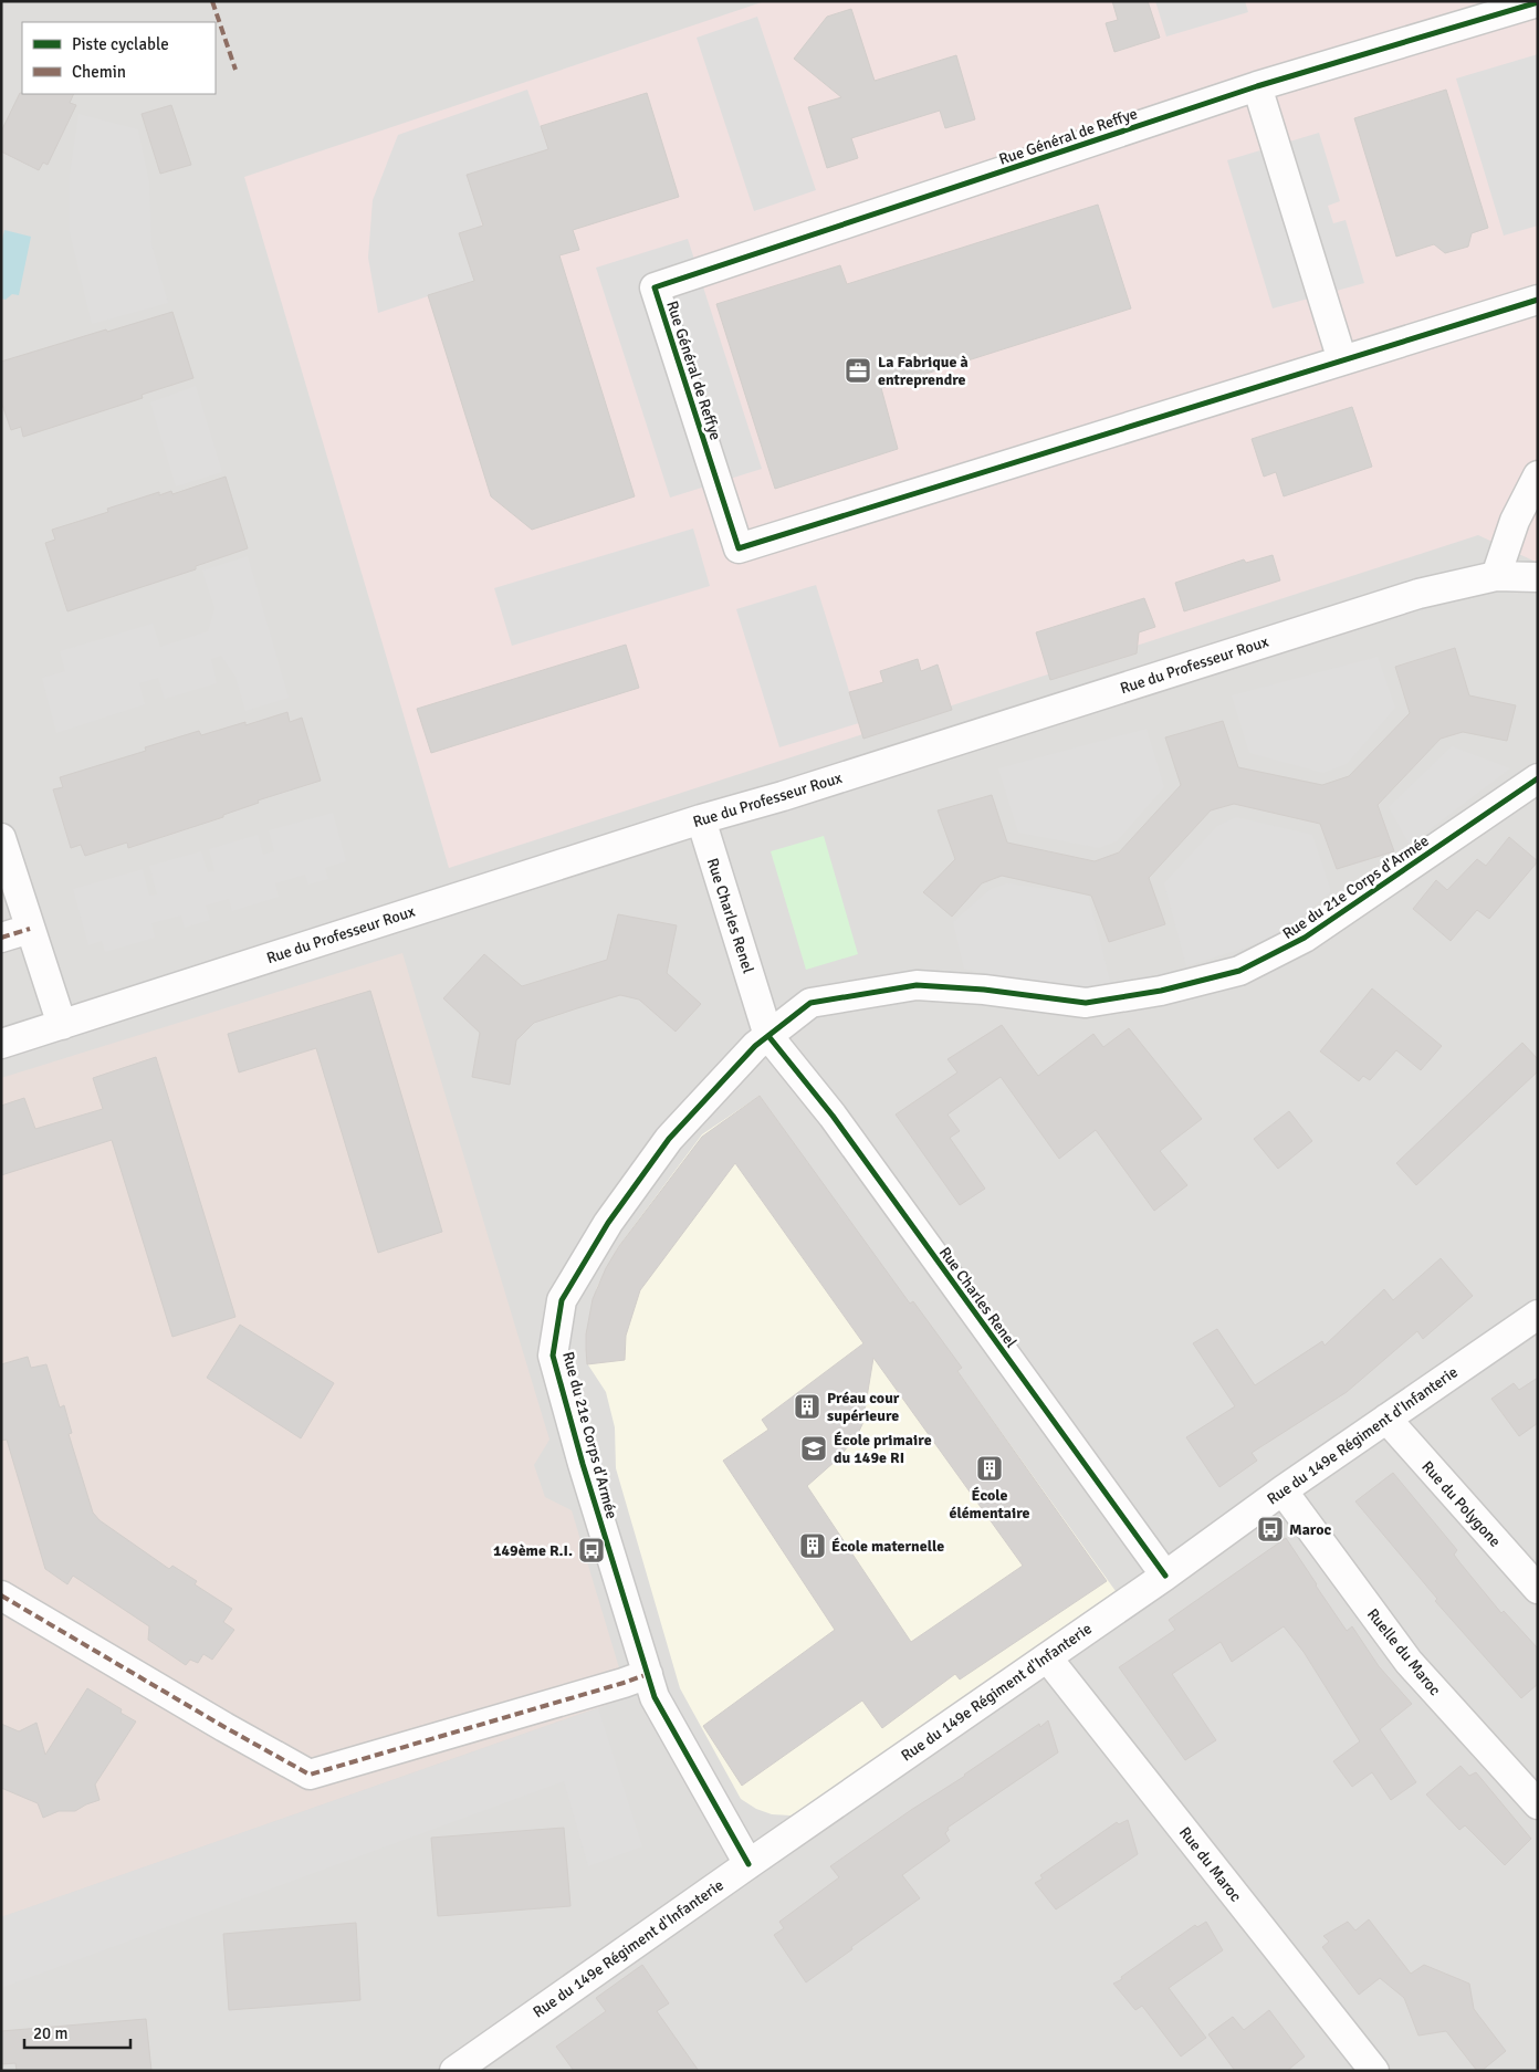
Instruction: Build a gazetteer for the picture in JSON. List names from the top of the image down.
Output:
{
  "streets": {
    "street": [
      "Rue Général de Reffye",
      "Rue du Professeur Roux",
      "Rue du 21e Corps d'Armée",
      "Rue Charles Renel",
      "Rue du 149e Régiment d'Infanterie",
      "Rue du Polygone",
      "Ruelle du Maroc",
      "Rue du Maroc"
    ]
  },
  "crossings": [
    ["Rue du Professeur Roux", "Rue Charles Renel"],
    ["Rue du 21e Corps d'Armée", "Rue Charles Renel"],
    ["Rue du 21e Corps d'Armée", "Rue du 149e Régiment d'Infanterie"],
    ["Rue Charles Renel", "Rue du 149e Régiment d'Infanterie"],
    ["Rue du 149e Régiment d'Infanterie", "Rue du Polygone"],
    ["Rue du 149e Régiment d'Infanterie", "Ruelle du Maroc"],
    ["Rue du 149e Régiment d'Infanterie", "Rue du Maroc"]
  ],
  "places": {
    "office": ["La Fabrique à entreprendre"],
    "building": ["Préau cour supérieure", "École élémentaire", "École maternelle"],
    "school or university": ["École primaire du 149e RI"],
    "bus stop": ["Maroc", "149ème R.I."]
  },
  "legend": ["Piste cyclable", "Chemin"],
  "scale_bar": "20 m"
}
